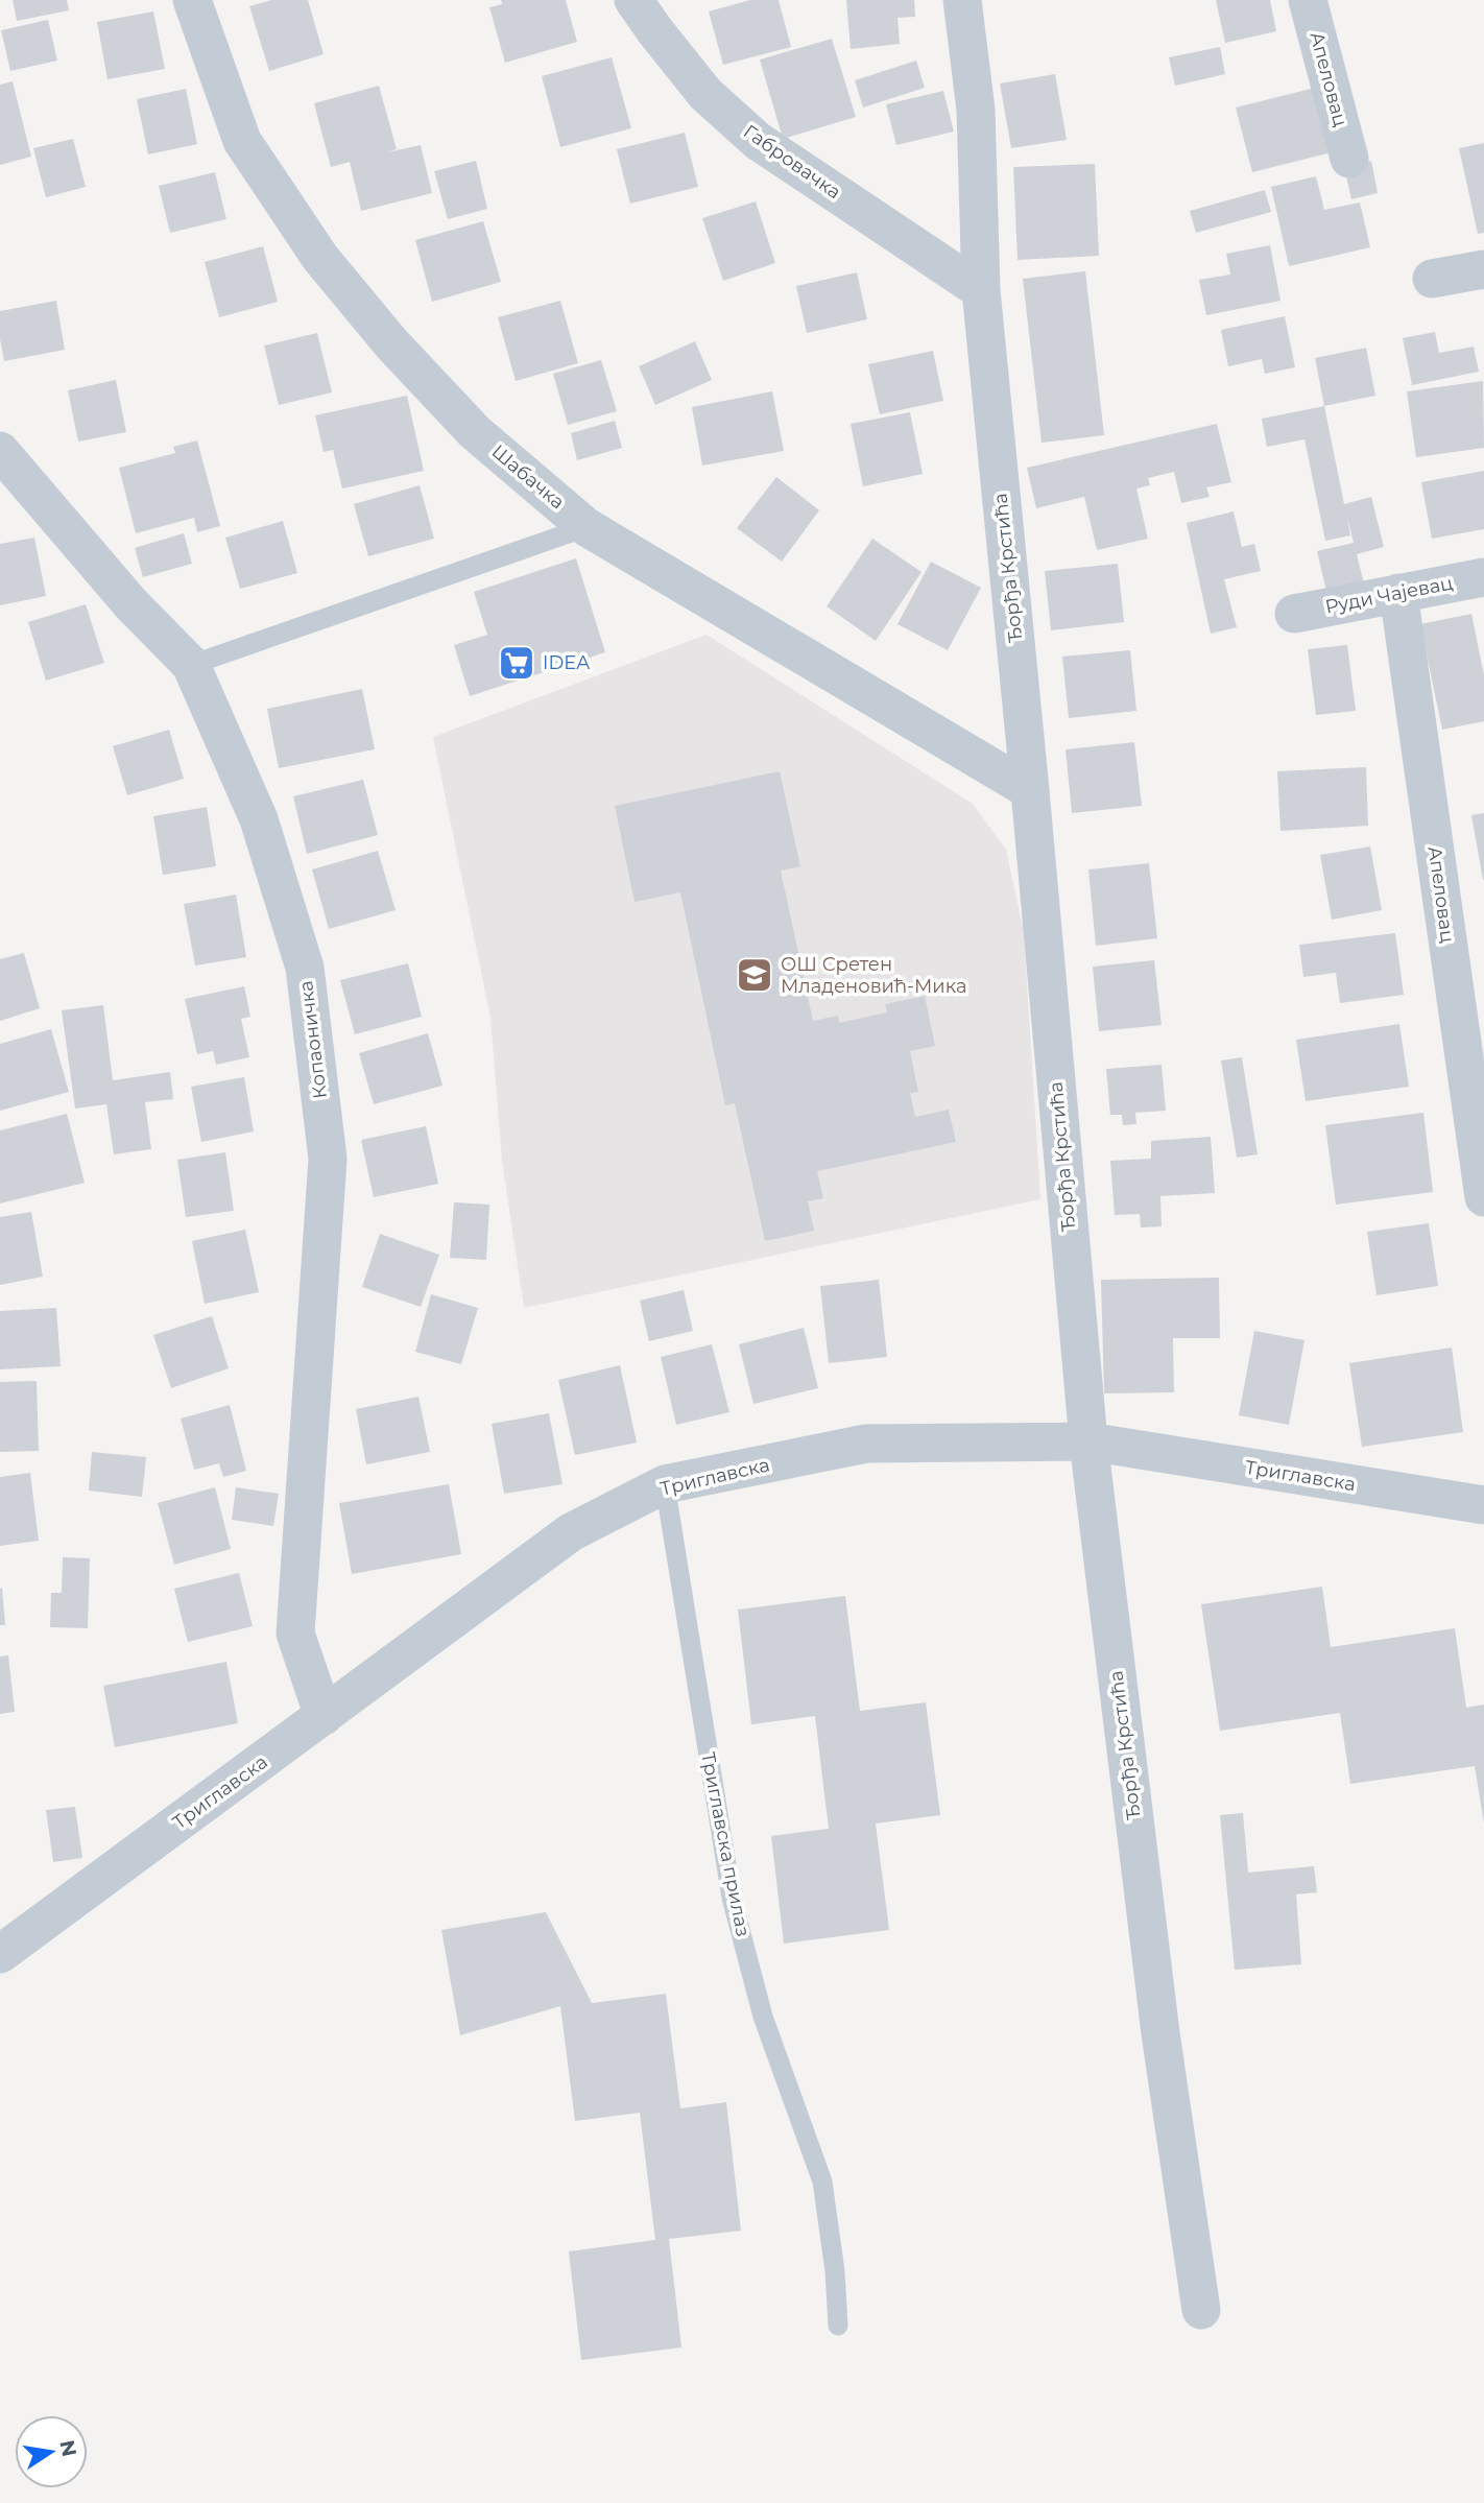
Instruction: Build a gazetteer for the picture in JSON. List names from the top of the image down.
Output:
{
  "streets": {
    "street": [
      "Апеловац",
      "Габровачка",
      "Шабачка",
      "Ђорђа Крстића",
      "Руди Чајевац",
      "Копаоничка",
      "Триглавска"
    ],
    "lane": ["Триглавска прилаз"]
  },
  "crossings": [
    ["Апеловац", "Руди Чајевац"],
    ["Габровачка", "Ђорђа Крстића"],
    ["Шабачка", "Ђорђа Крстића"],
    ["Ђорђа Крстића", "Триглавска"],
    ["Копаоничка", "Триглавска"],
    ["Триглавска", "Триглавска прилаз"]
  ],
  "places": {
    "supermarket": ["IDEA"],
    "school or university": ["ОШ Сретен Младеновић-Мика"]
  },
  "north": "right"
}
